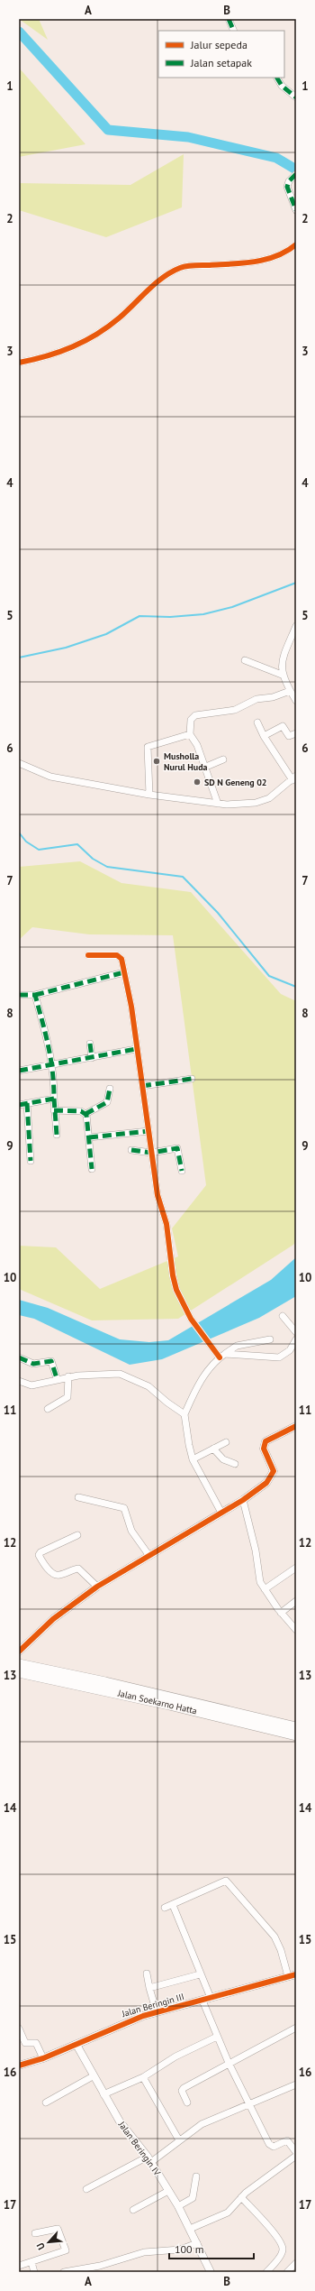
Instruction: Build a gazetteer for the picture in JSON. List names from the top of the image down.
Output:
{
  "streets": {
    "highway": ["Jalan Soekarno Hatta"],
    "street": ["Jalan Beringin III", "Jalan Beringin IV"]
  },
  "crossings": [
    ["Jalan Beringin III", "Jalan Beringin IV"]
  ],
  "places": ["Musholla Nurul Huda", "SD N Geneng 02"],
  "legend": ["Jalur sepeda", "Jalan setapak"],
  "scale_bar": "100 m",
  "north": "bottom left",
  "grid": {
    "columns": ["A", "B"],
    "rows": [
      "1",
      "2",
      "3",
      "4",
      "5",
      "6",
      "7",
      "8",
      "9",
      "10",
      "11",
      "12",
      "13",
      "14",
      "15",
      "16",
      "17"
    ]
  }
}
